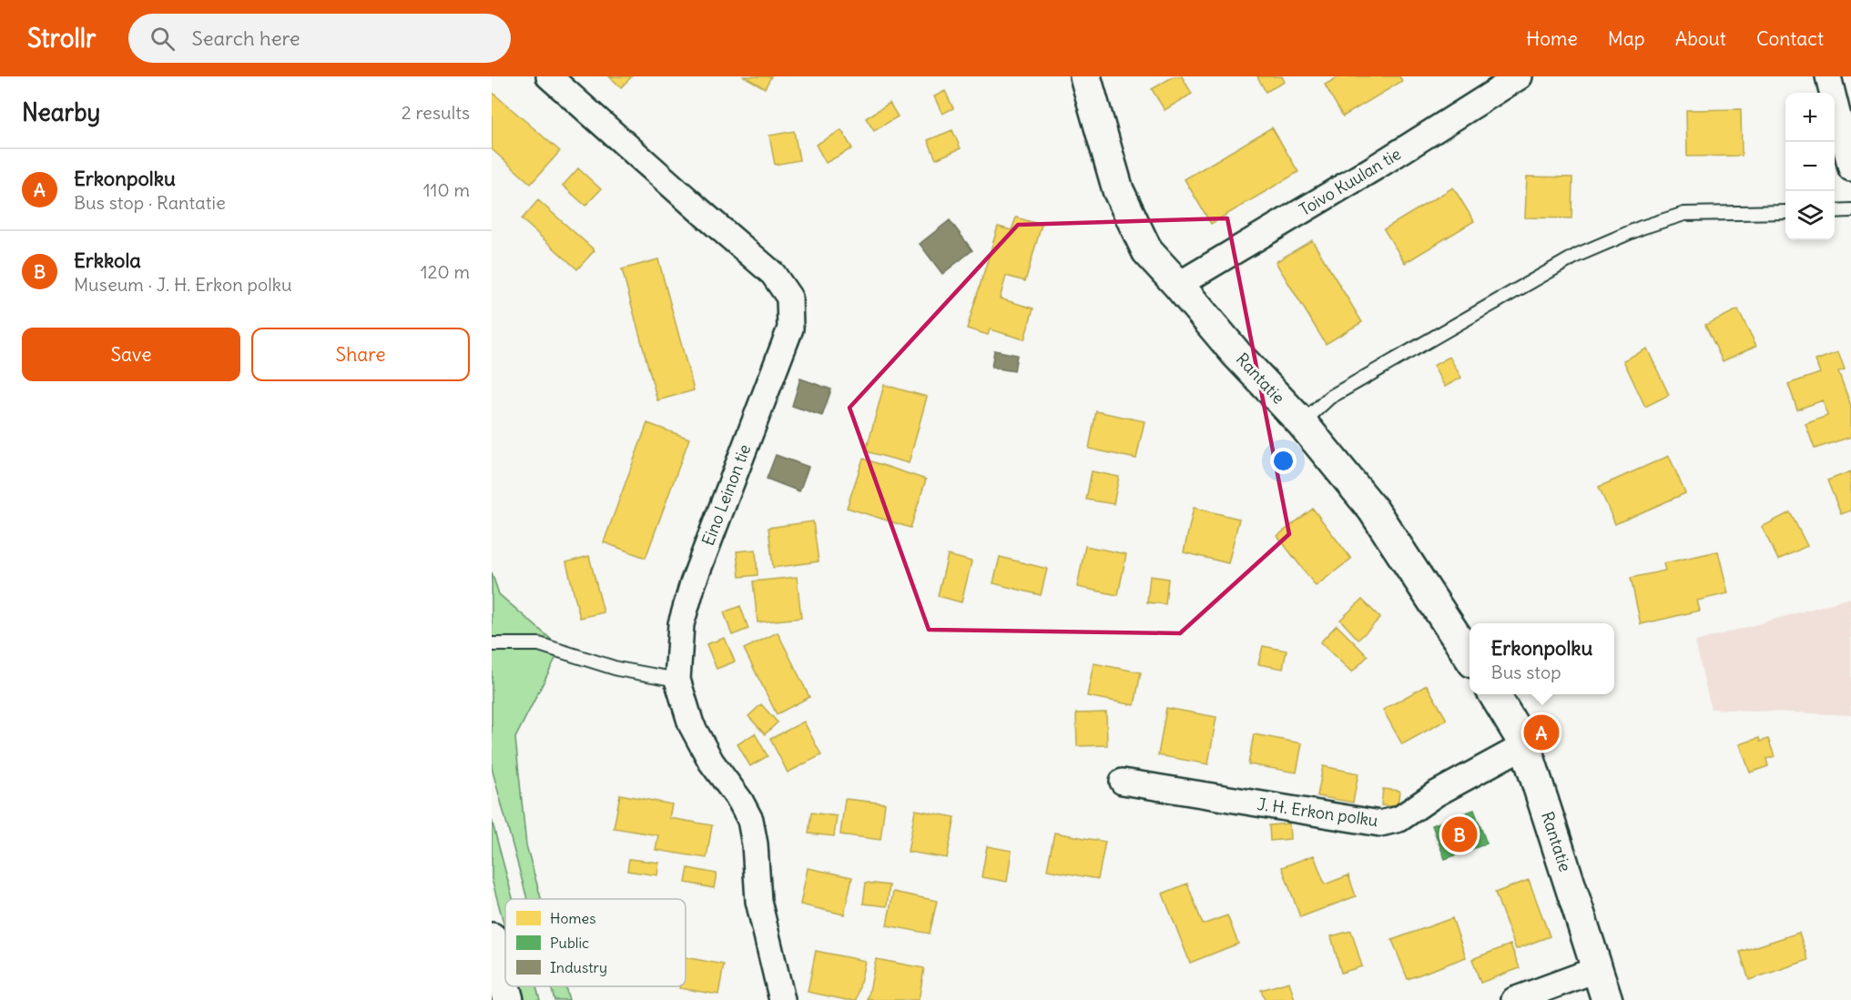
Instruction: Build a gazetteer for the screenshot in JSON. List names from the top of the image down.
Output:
{
  "streets": {
    "street": [
      "Toivo Kuulan tie",
      "Rantatie",
      "Eino Leinon tie",
      "J. H. Erkon polku"
    ]
  },
  "crossings": [
    ["Toivo Kuulan tie", "Rantatie"],
    ["Rantatie", "J. H. Erkon polku"]
  ],
  "legend": ["Homes", "Public", "Industry"],
  "page": {
    "header": "Strollr",
    "search": "Search here",
    "nav": [
      "Home",
      "Map",
      "About",
      "Contact"
    ],
    "heading": ["Nearby", "2 results"],
    "map_buttons": ["+", "−"],
    "list": [
      {
        "mark": "A",
        "name": "Erkonpolku",
        "note": "Bus stop · Rantatie",
        "value": "110 m"
      },
      {
        "mark": "B",
        "name": "Erkkola",
        "note": "Museum · J. H. Erkon polku",
        "value": "120 m"
      }
    ],
    "buttons": ["Save", "Share"],
    "popup": ["Erkonpolku", "Bus stop"],
    "pins": ["A", "B"]
  }
}
